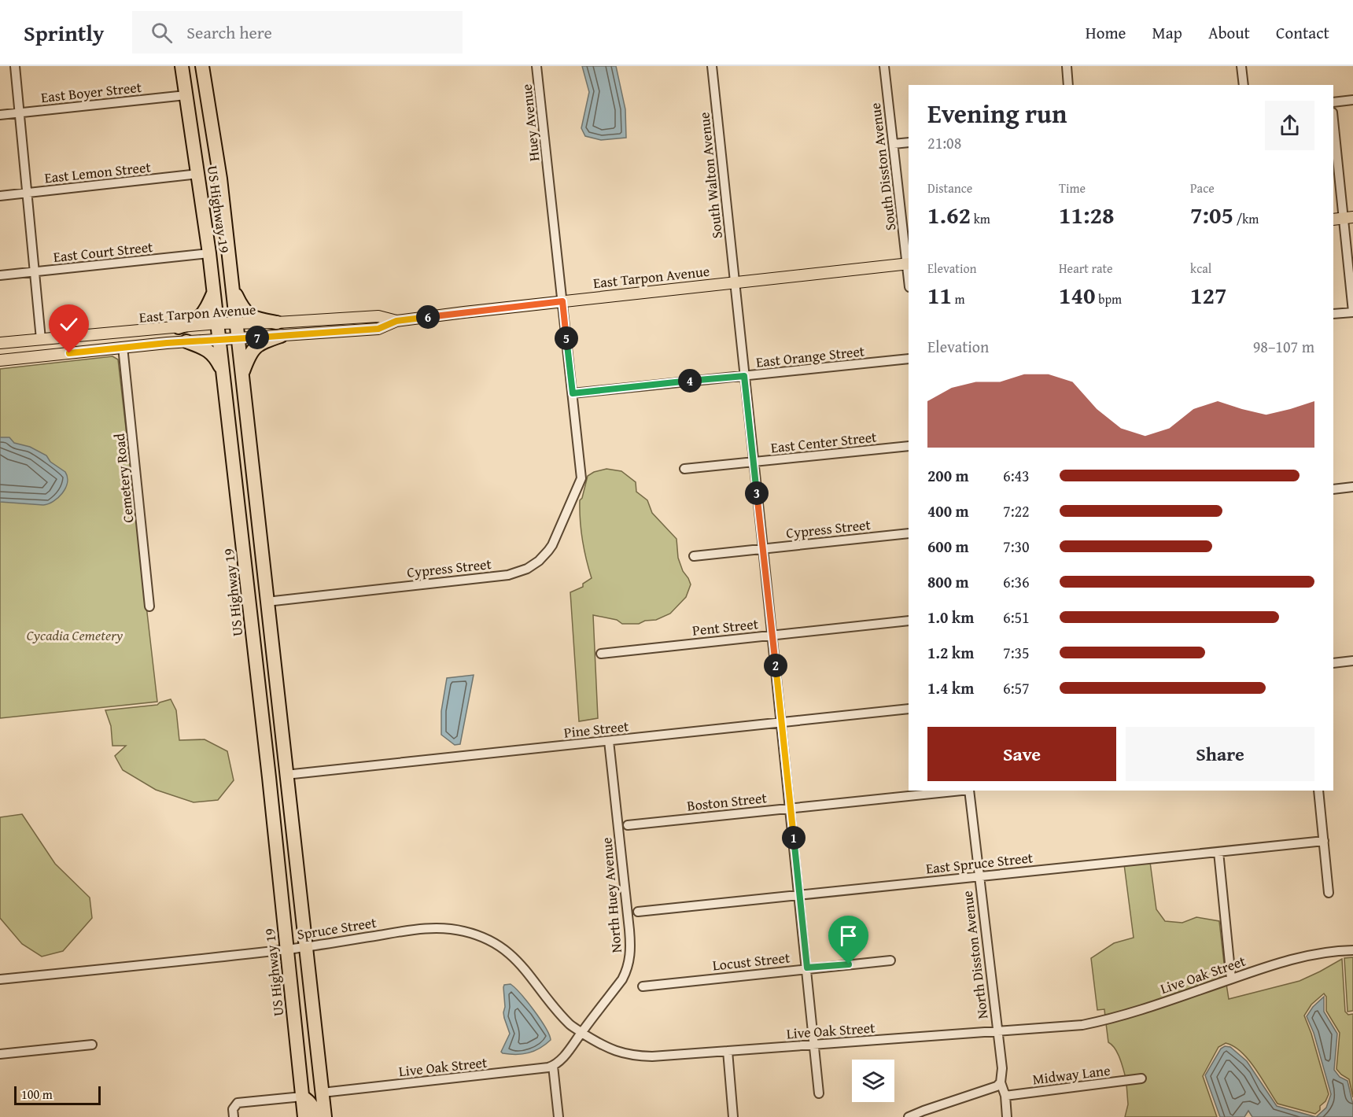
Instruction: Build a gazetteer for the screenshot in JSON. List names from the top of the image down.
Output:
{
  "streets": {
    "highway": ["US Highway 19"],
    "main road": ["East Tarpon Avenue"],
    "street": [
      "East Boyer Street",
      "Huey Avenue",
      "South Disston Avenue",
      "East Lemon Street",
      "South Walton Avenue",
      "East Court Street",
      "East Orange Street",
      "East Center Street",
      "Cemetery Road",
      "Cypress Street",
      "Pent Street",
      "Pine Street",
      "Boston Street",
      "East Spruce Street",
      "North Huey Avenue",
      "Spruce Street",
      "North Disston Avenue",
      "Locust Street",
      "Live Oak Street",
      "Midway Lane"
    ]
  },
  "crossings": [
    ["East Boyer Street", "US Highway 19"],
    ["Huey Avenue", "East Tarpon Avenue"],
    ["South Disston Avenue", "East Tarpon Avenue"],
    ["East Lemon Street", "US Highway 19"],
    ["South Walton Avenue", "East Tarpon Avenue"],
    ["South Walton Avenue", "East Orange Street"],
    ["South Walton Avenue", "East Center Street"],
    ["South Walton Avenue", "Cypress Street"],
    ["South Walton Avenue", "Pent Street"],
    ["South Walton Avenue", "Pine Street"],
    ["South Walton Avenue", "Boston Street"],
    ["South Walton Avenue", "East Spruce Street"],
    ["South Walton Avenue", "Locust Street"],
    ["South Walton Avenue", "Live Oak Street"],
    ["US Highway 19", "East Court Street"],
    ["US Highway 19", "East Tarpon Avenue"],
    ["US Highway 19", "Cypress Street"],
    ["US Highway 19", "Pine Street"],
    ["US Highway 19", "Spruce Street"],
    ["US Highway 19", "Live Oak Street"],
    ["East Tarpon Avenue", "Cemetery Road"],
    ["East Orange Street", "Cypress Street"],
    ["Pine Street", "North Huey Avenue"],
    ["East Spruce Street", "North Disston Avenue"],
    ["North Huey Avenue", "Spruce Street"],
    ["North Huey Avenue", "Live Oak Street"],
    ["Spruce Street", "Live Oak Street"],
    ["North Disston Avenue", "Live Oak Street"],
    ["North Disston Avenue", "Midway Lane"]
  ],
  "parks": ["Cycadia Cemetery"],
  "scale_bar": "100 m",
  "page": {
    "header": "Sprintly",
    "search": "Search here",
    "nav": [
      "Home",
      "Map",
      "About",
      "Contact"
    ],
    "heading": ["Evening run", "21:08"],
    "stats": [
      ["Distance", "1.62 km"],
      ["Time", "11:28"],
      ["Pace", "7:05 /km"],
      ["Elevation", "11 m"],
      ["Heart rate", "140 bpm"],
      ["kcal", "127"]
    ],
    "pins": [
      "6",
      "7",
      "5",
      "4",
      "3",
      "2",
      "1"
    ],
    "chart": ["Elevation", "98–107 m"],
    "list": [
      {
        "name": "200 m",
        "note": "6:43"
      },
      {
        "name": "400 m",
        "note": "7:22"
      },
      {
        "name": "600 m",
        "note": "7:30"
      },
      {
        "name": "800 m",
        "note": "6:36"
      },
      {
        "name": "1.0 km",
        "note": "6:51"
      },
      {
        "name": "1.2 km",
        "note": "7:35"
      },
      {
        "name": "1.4 km",
        "note": "6:57"
      }
    ],
    "buttons": ["Save", "Share"],
    "scale": "100 m"
  }
}
